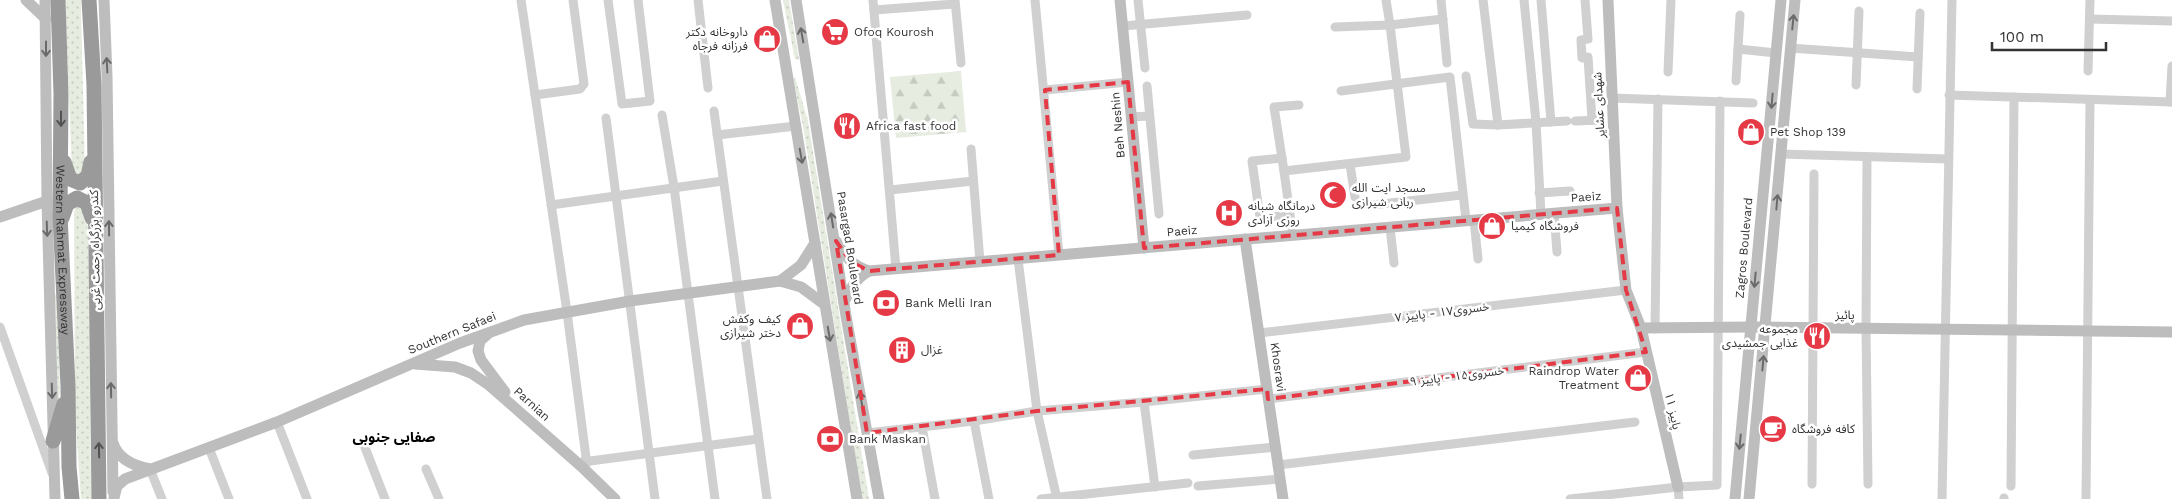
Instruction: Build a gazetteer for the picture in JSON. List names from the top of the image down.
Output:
{
  "streets": {
    "highway": ["Western Rahmat Expressway"],
    "street": [
      "شهدای عشایر",
      "Beh Neshin",
      "Paeiz",
      "Pasargad Boulevard",
      "Zagros Boulevard",
      "کندرو بزرگراه رحمت غربی",
      "خسروى۱۷ - پاییز ۷",
      "پائیز",
      "Southern Safaei",
      "Khosravi",
      "خسروى۱۵ - پاییز ۹",
      "Parnian",
      "پاییز ۱۱"
    ]
  },
  "crossings": [
    ["شهدای عشایر", "Paeiz"],
    ["Beh Neshin", "Paeiz"],
    ["Paeiz", "Khosravi"],
    ["Pasargad Boulevard", "خسروى۱۵ - پاییز ۹"],
    ["Zagros Boulevard", "پائیز"],
    ["کندرو بزرگراه رحمت غربی", "Southern Safaei"],
    ["خسروى۱۷ - پاییز ۷", "Khosravi"],
    ["پائیز", "پاییز ۱۱"],
    ["Southern Safaei", "Parnian"],
    ["Khosravi", "خسروى۱۵ - پاییز ۹"],
    ["خسروى۱۵ - پاییز ۹", "پاییز ۱۱"]
  ],
  "districts": ["صفایی جنوبی"],
  "places": {
    "supermarket": ["Ofoq Kourosh"],
    "shop": [
      "داروخانه دکتر فرزانه فرجاه",
      "Pet Shop 139",
      "فروشگاه کیمیا",
      "کیف وکفش دختر شیرازی",
      "Raindrop Water Treatment"
    ],
    "restaurant": ["Africa fast food", "مجموعه غذایی جمشیدی"],
    "mosque": ["مسجد ایت الله ربانی شیرازی"],
    "hospital": ["درمانگاه شبانه روزی آزادی"],
    "bank": ["Bank Melli Iran", "Bank Maskan"],
    "building": ["غزال"],
    "cafe": ["کافه فروشگاه"]
  },
  "scale_bar": "100 m"
}
